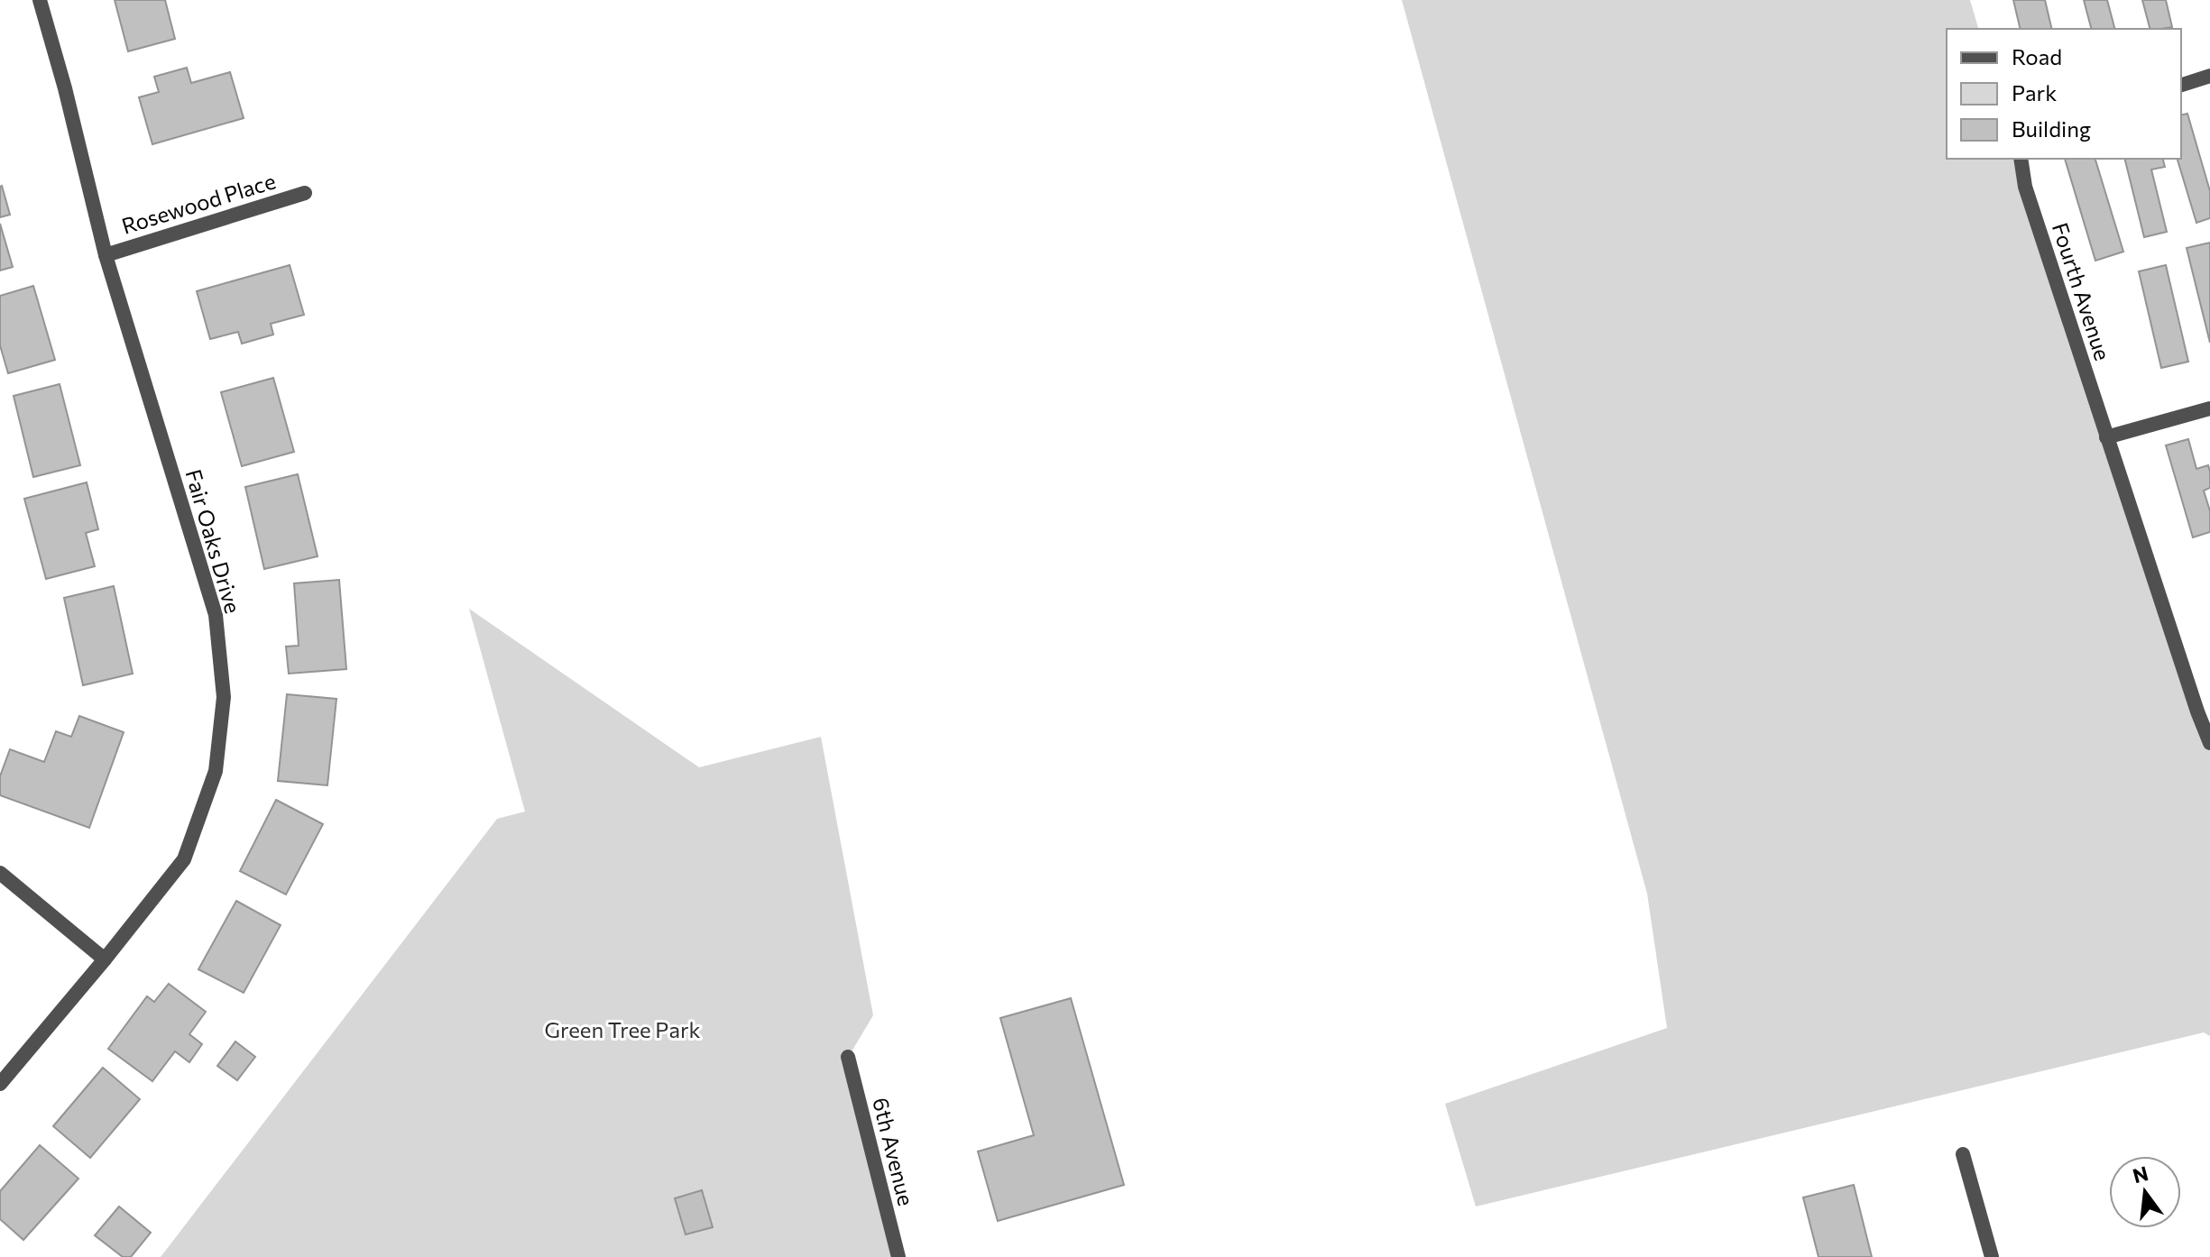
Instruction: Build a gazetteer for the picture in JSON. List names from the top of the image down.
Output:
{
  "streets": {
    "street": [
      "Rosewood Place",
      "Fourth Avenue",
      "Fair Oaks Drive",
      "6th Avenue"
    ]
  },
  "crossings": [
    ["Rosewood Place", "Fair Oaks Drive"]
  ],
  "parks": ["Green Tree Park"],
  "legend": ["Road", "Park", "Building"],
  "north": "top"
}
